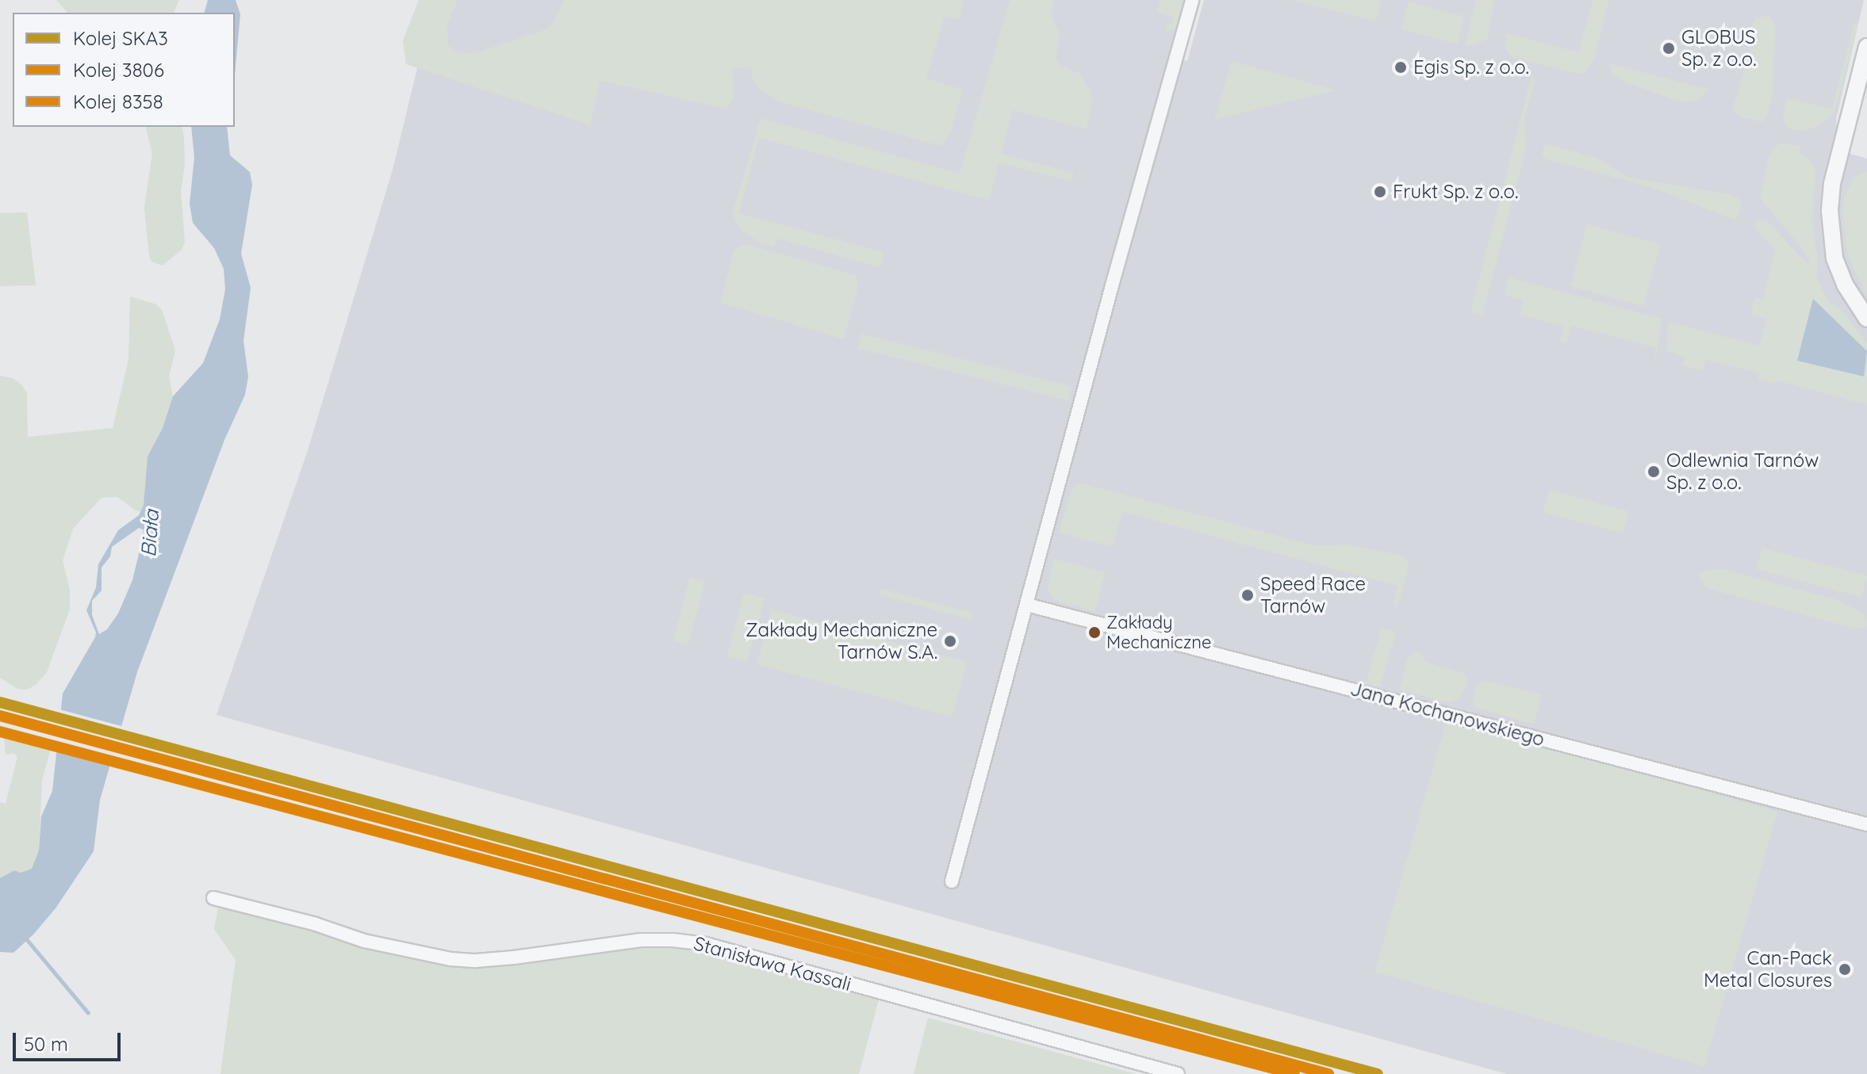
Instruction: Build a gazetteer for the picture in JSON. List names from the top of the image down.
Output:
{
  "streets": {
    "street": ["Jana Kochanowskiego", "Stanisława Kassali"]
  },
  "water": ["Biała"],
  "places": [
    "GLOBUS Sp. z o.o.",
    "Egis Sp. z o.o.",
    "Frukt Sp. z o.o.",
    "Odlewnia Tarnów Sp. z o.o.",
    "Speed Race Tarnów",
    "Zakłady Mechaniczne",
    "Zakłady Mechaniczne Tarnów S.A.",
    "Can-Pack Metal Closures"
  ],
  "lines": ["rail line SKA3", "rail line 3806", "rail line 8358"],
  "legend": ["Kolej SKA3", "Kolej 3806", "Kolej 8358"],
  "scale_bar": "50 m"
}
